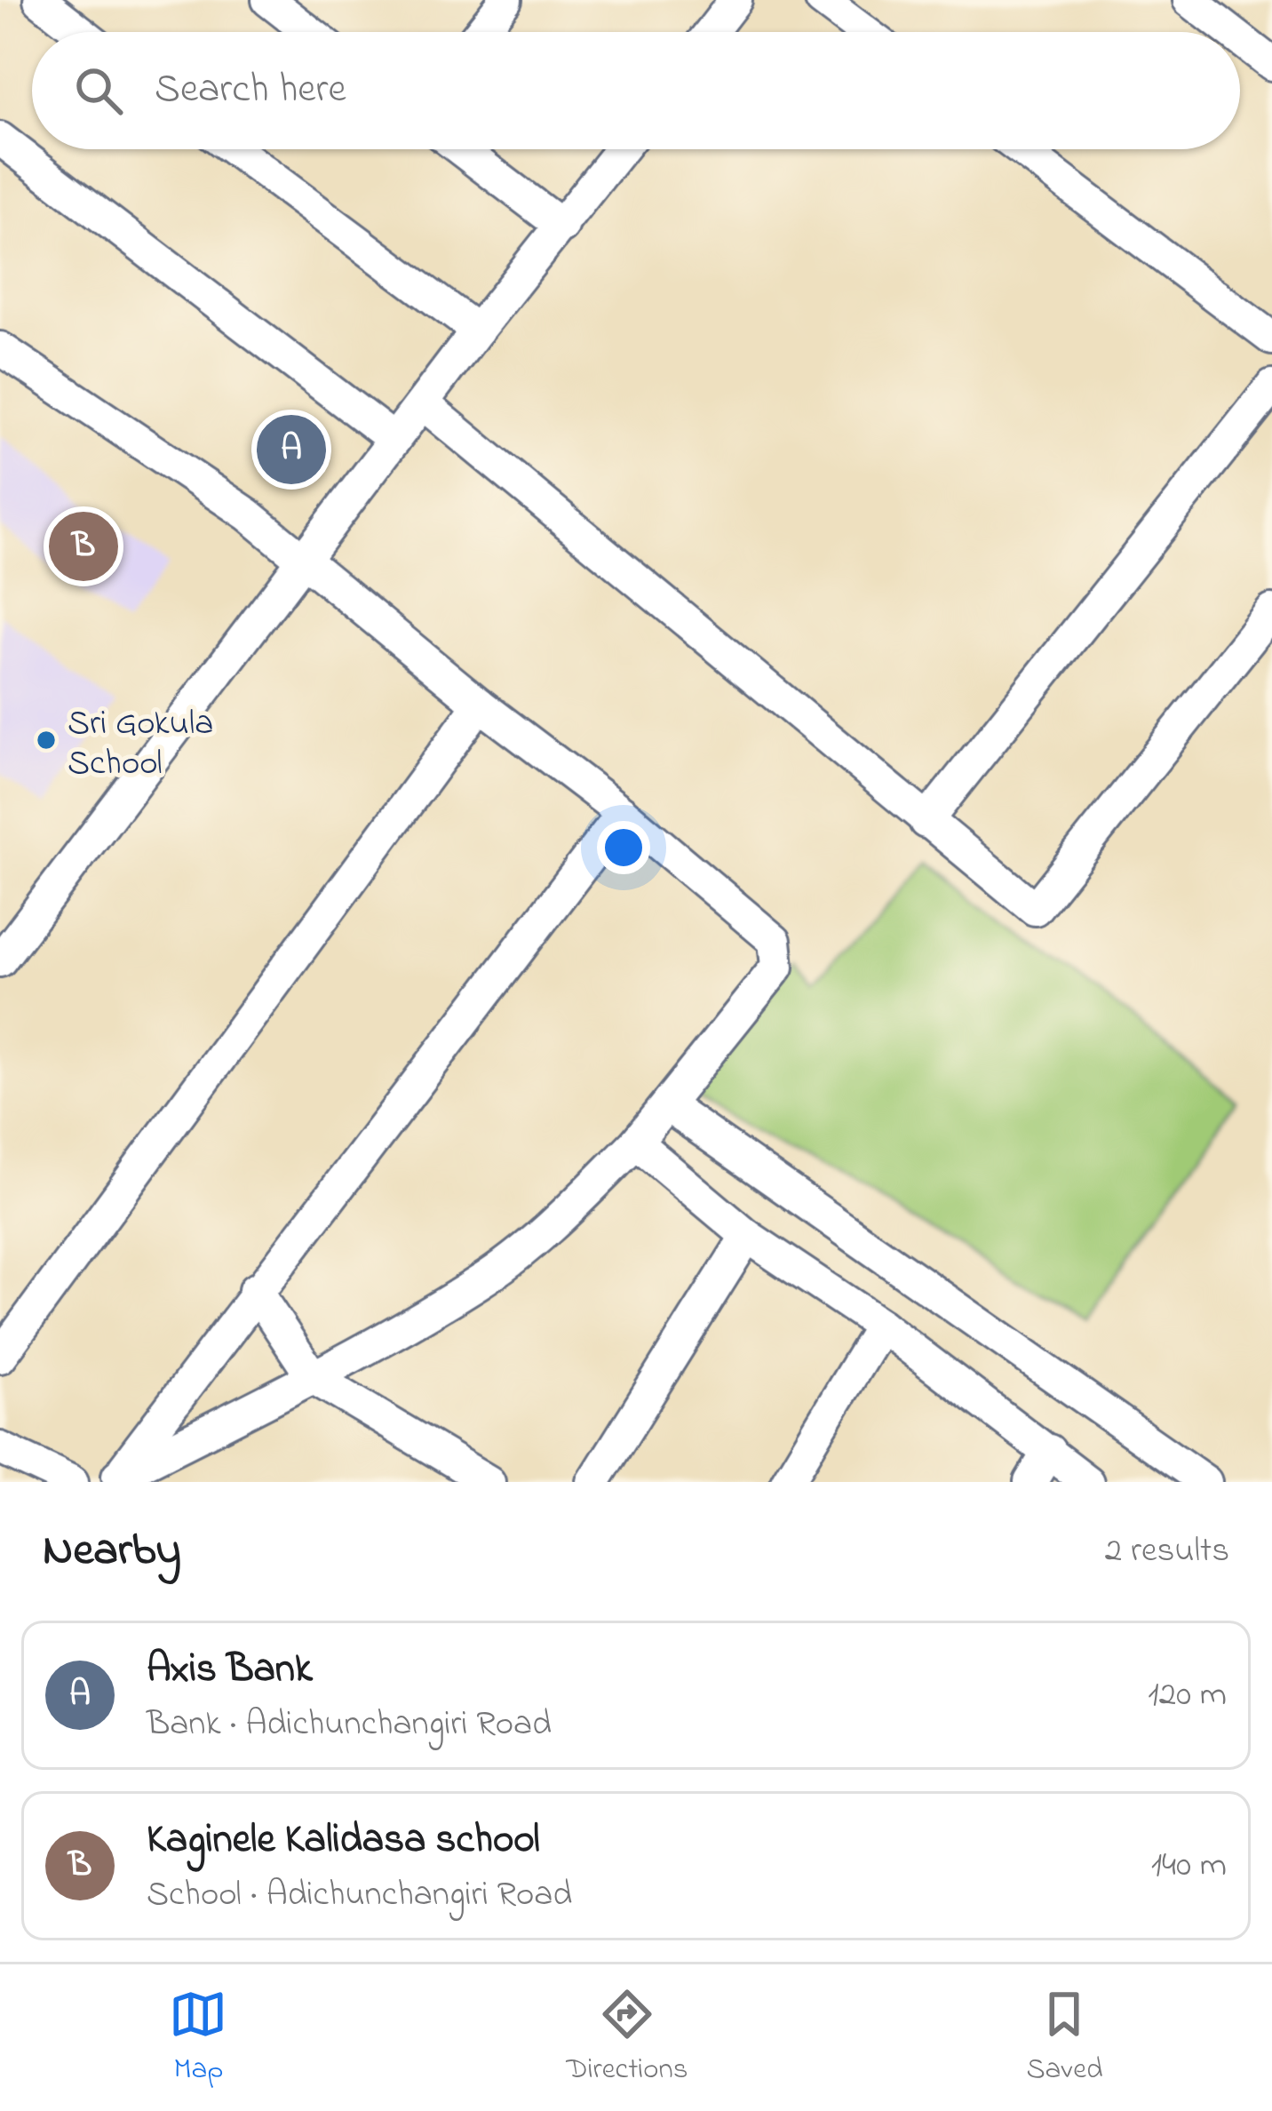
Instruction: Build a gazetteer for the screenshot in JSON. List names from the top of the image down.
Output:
{
  "places": ["Sri Gokula School"],
  "page": {
    "search": "Search here",
    "pins": ["A", "B"],
    "heading": ["Nearby", "2 results"],
    "list": [
      {
        "mark": "A",
        "name": "Axis Bank",
        "note": "Bank · Adichunchangiri Road",
        "value": "120 m"
      },
      {
        "mark": "B",
        "name": "Kaginele Kalidasa school",
        "note": "School · Adichunchangiri Road",
        "value": "140 m"
      }
    ],
    "nav": ["Map", "Directions", "Saved"]
  }
}
